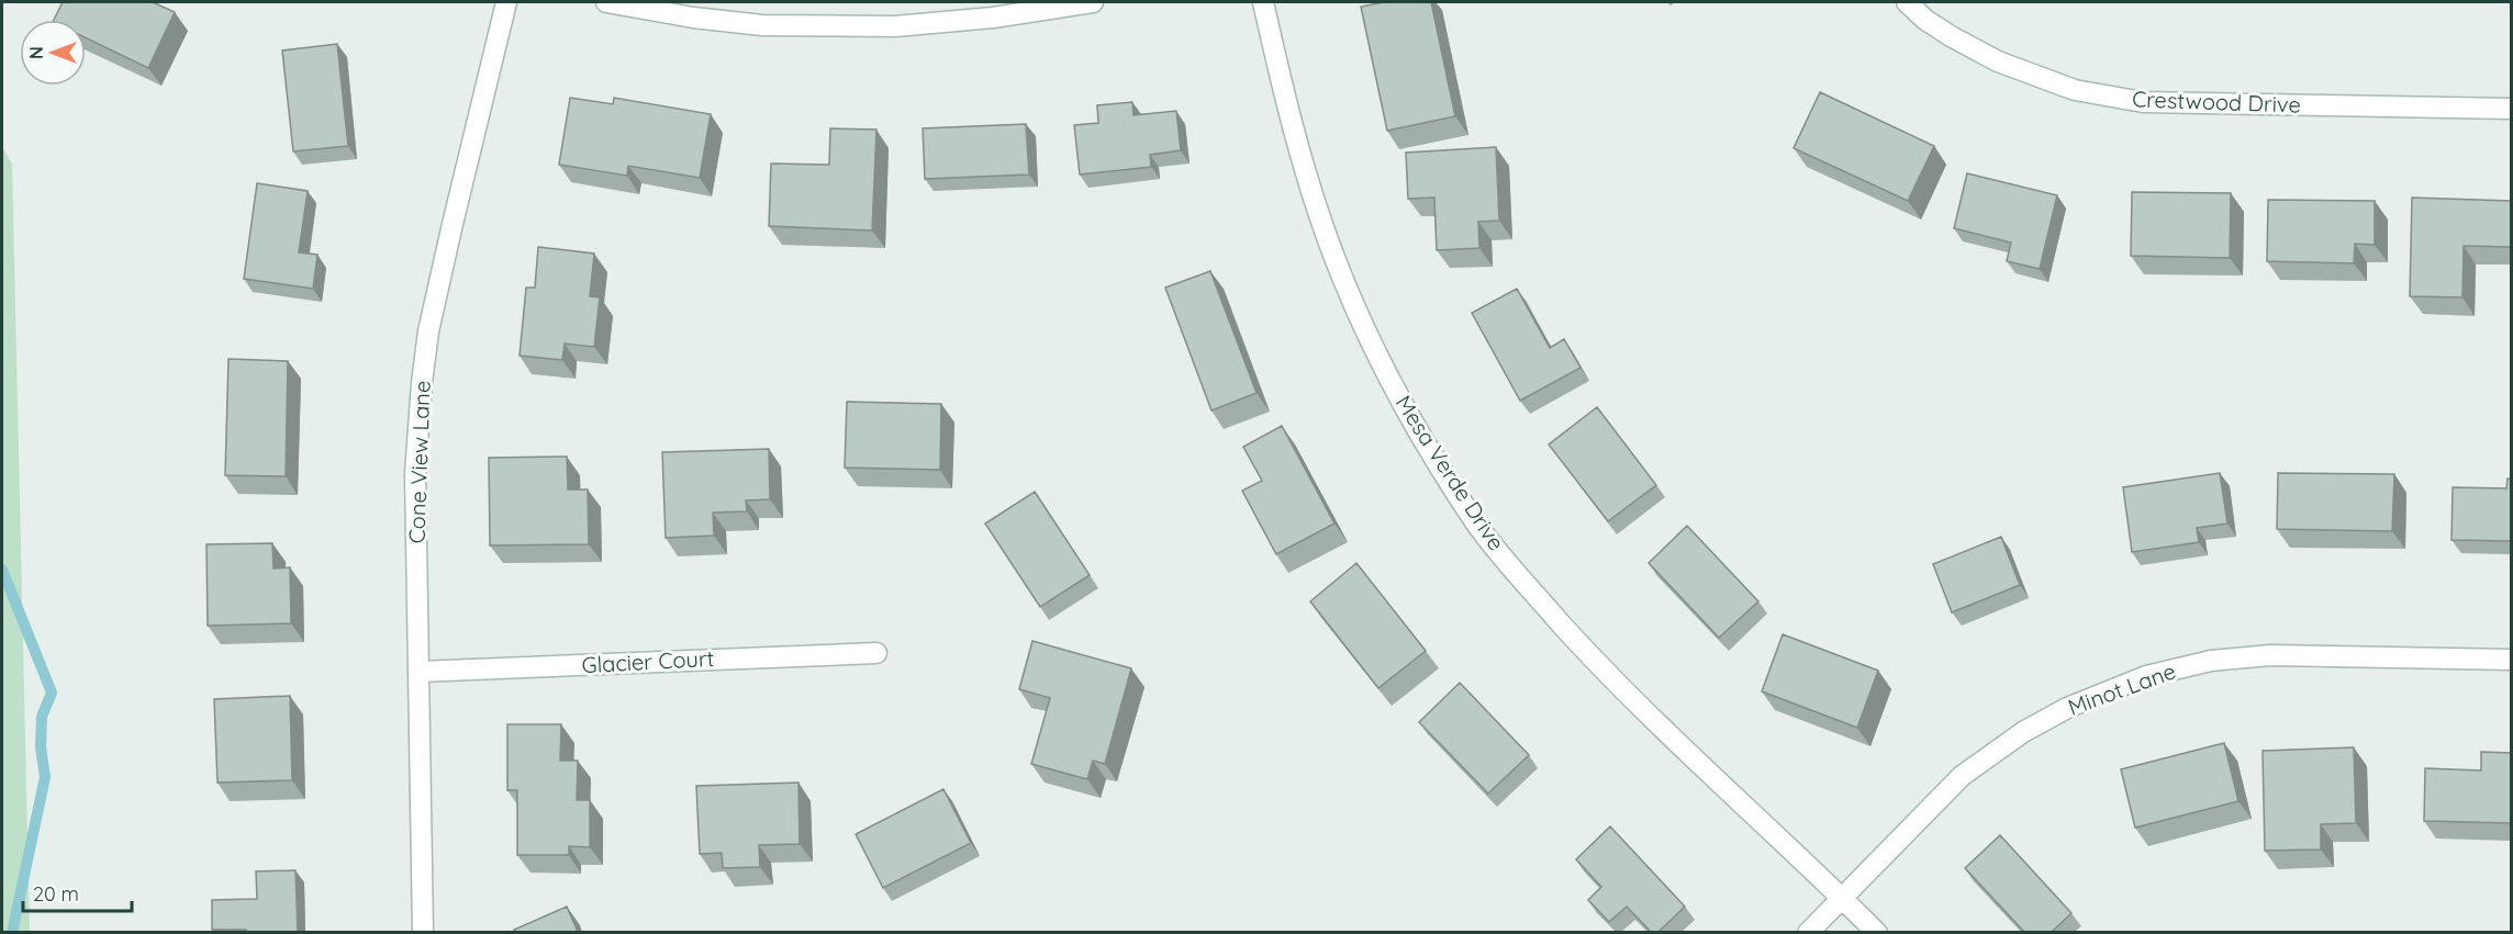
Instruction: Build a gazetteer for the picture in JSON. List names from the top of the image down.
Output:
{
  "streets": {
    "street": [
      "Crestwood Drive",
      "Cone View Lane",
      "Mesa Verde Drive",
      "Glacier Court",
      "Minot Lane"
    ]
  },
  "crossings": [
    ["Cone View Lane", "Glacier Court"],
    ["Mesa Verde Drive", "Minot Lane"]
  ],
  "scale_bar": "20 m",
  "north": "left"
}
